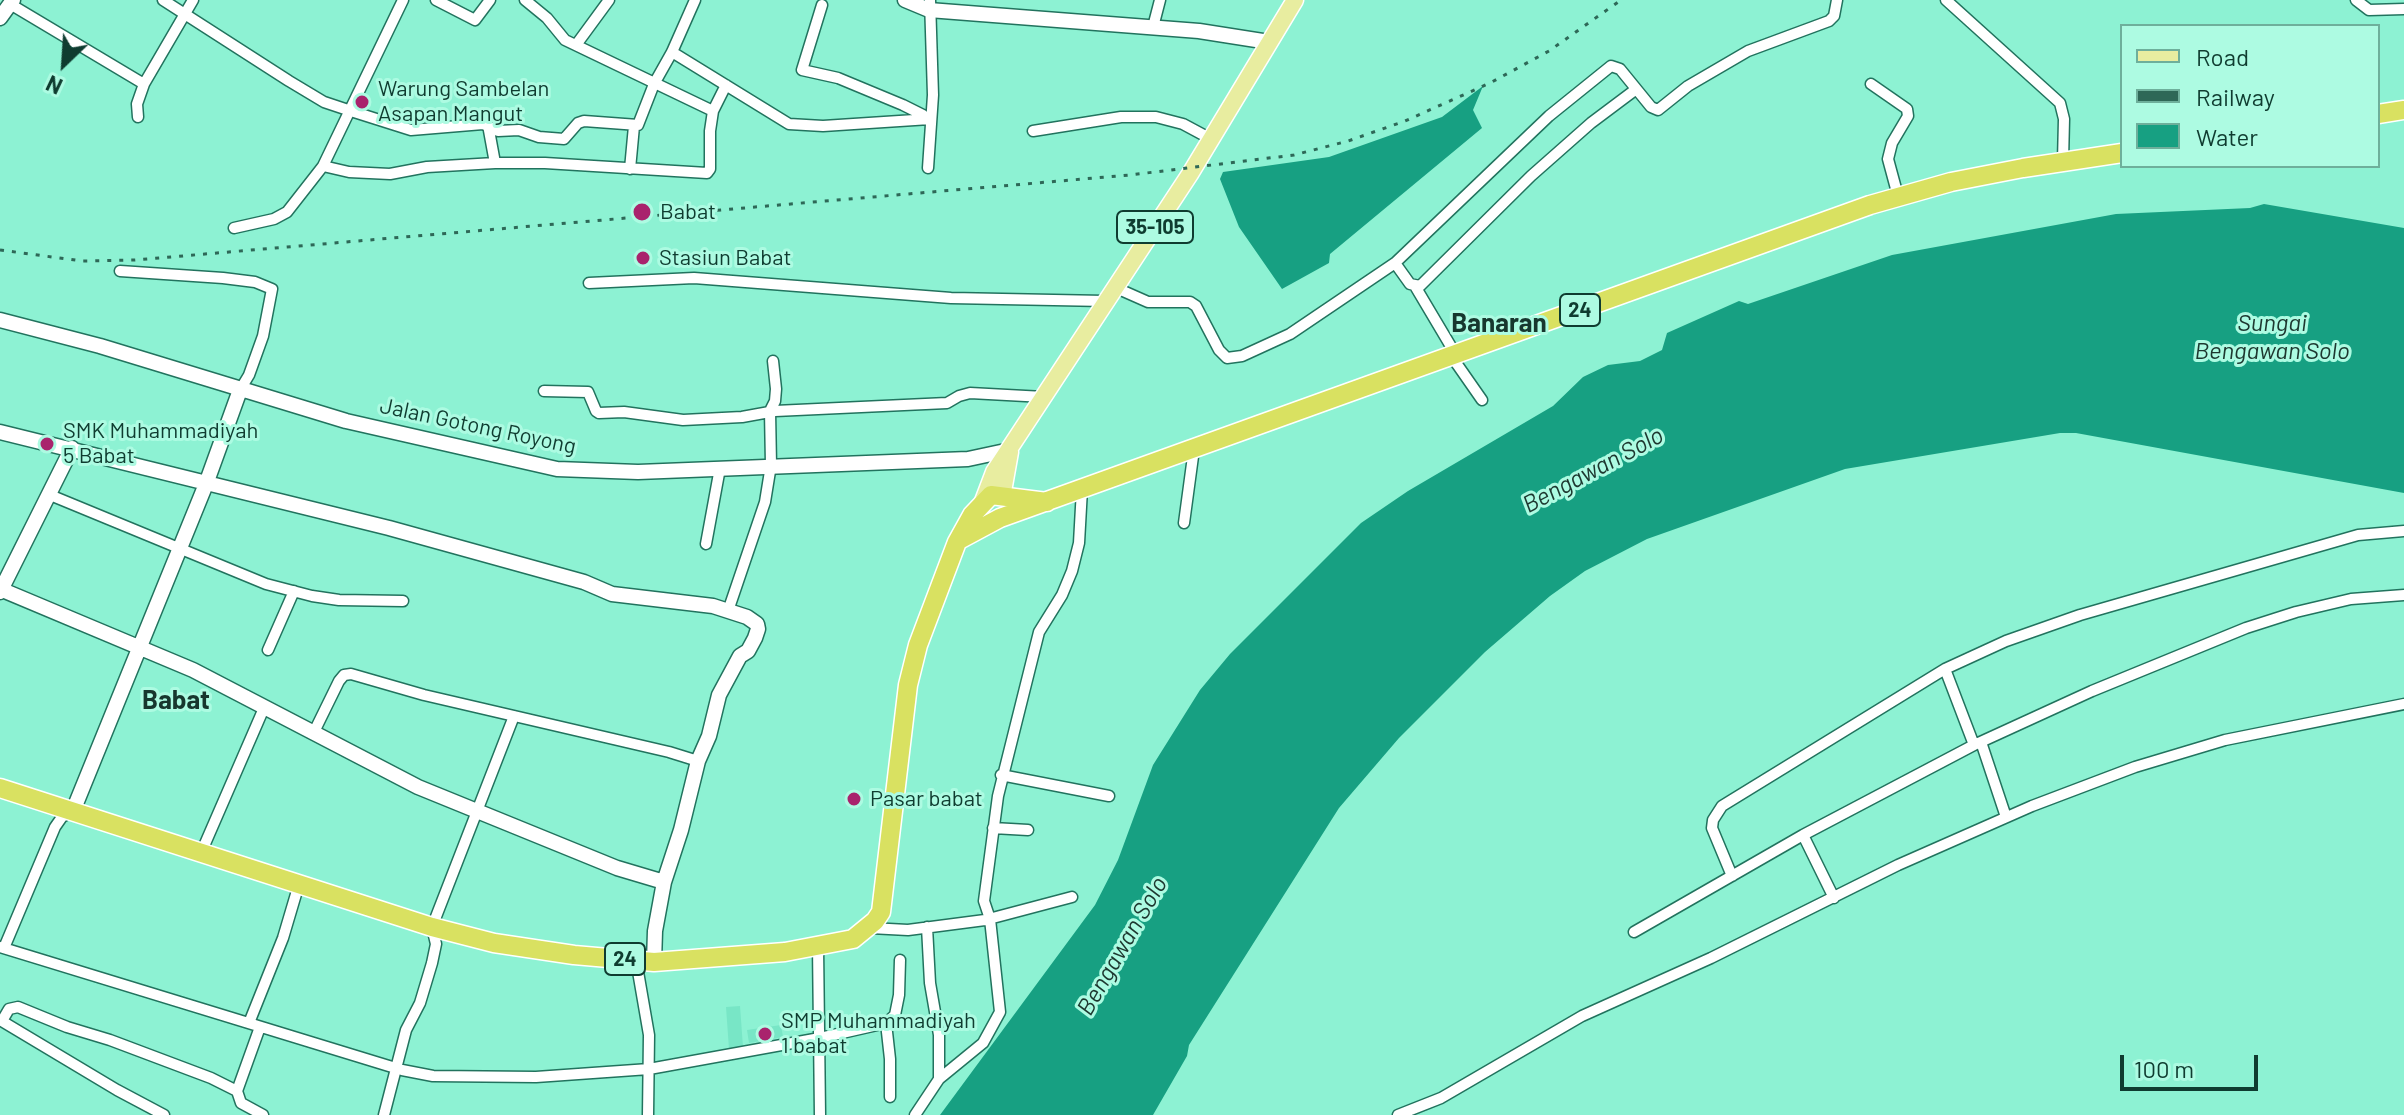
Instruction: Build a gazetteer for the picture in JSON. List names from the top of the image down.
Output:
{
  "streets": {
    "highway": ["24"],
    "main road": ["35-105"],
    "street": ["Jalan Gotong Royong"]
  },
  "crossings": [
    ["35-105", "24"],
    ["35-105", "Jalan Gotong Royong"]
  ],
  "districts": ["Banaran", "Babat"],
  "water": ["Sungai Bengawan Solo", "Bengawan Solo"],
  "places": [
    "Warung Sambelan Asapan Mangut",
    "Babat",
    "Stasiun Babat",
    "SMK Muhammadiyah 5 Babat",
    "Pasar babat",
    "SMP Muhammadiyah 1 babat"
  ],
  "legend": ["Road", "Railway", "Water"],
  "scale_bar": "100 m",
  "north": "bottom left"
}
